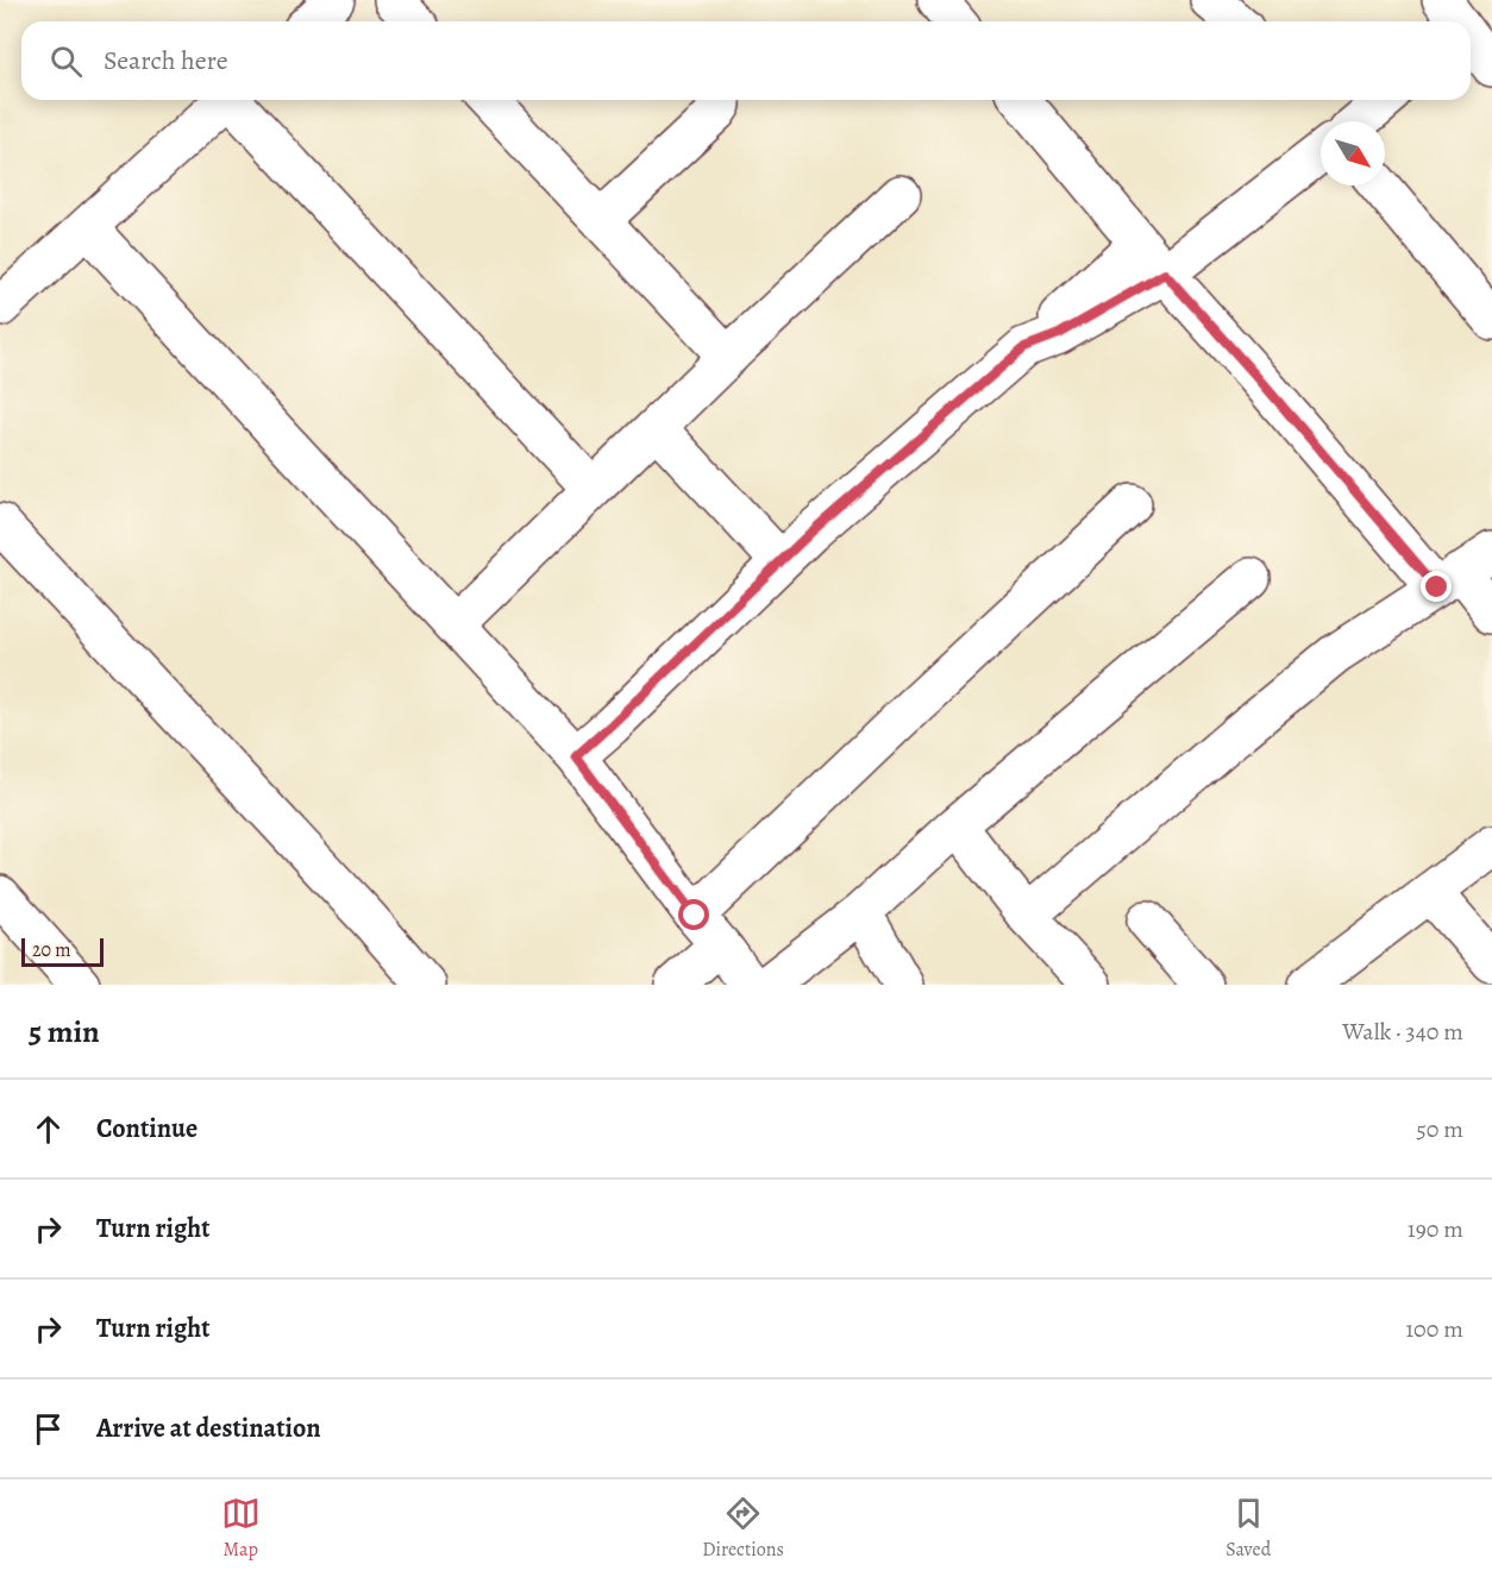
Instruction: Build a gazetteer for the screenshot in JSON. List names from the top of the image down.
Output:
{
  "scale_bar": "20 m",
  "north": "bottom right",
  "page": {
    "search": "Search here",
    "scale": "20 m",
    "heading": ["5 min", "Walk · 340 m"],
    "list": [
      ["Continue", "50 m"],
      ["Turn right", "190 m"],
      ["Turn right", "100 m"],
      "Arrive at destination"
    ],
    "nav": ["Map", "Directions", "Saved"]
  }
}
